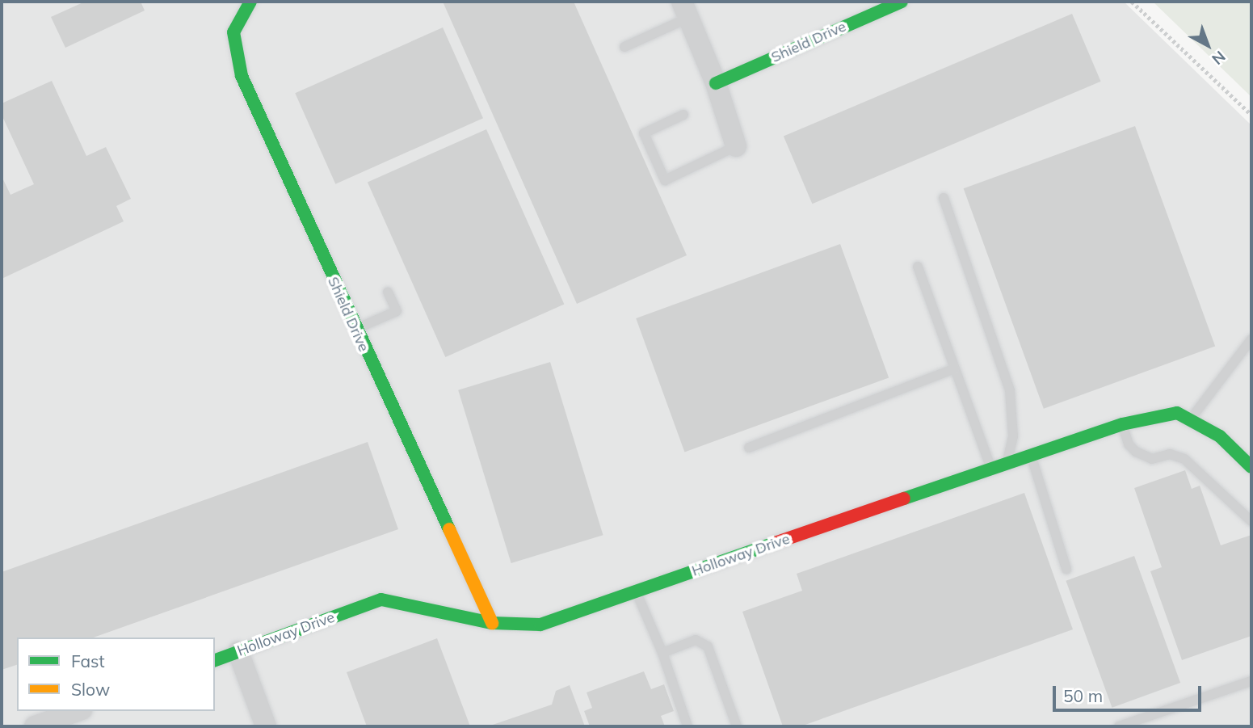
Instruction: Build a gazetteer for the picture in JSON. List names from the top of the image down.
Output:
{
  "streets": {
    "street": ["Shield Drive", "Holloway Drive"]
  },
  "crossings": [
    ["Shield Drive", "Holloway Drive"]
  ],
  "legend": ["Fast", "Slow"],
  "scale_bar": "50 m",
  "north": "bottom right"
}
